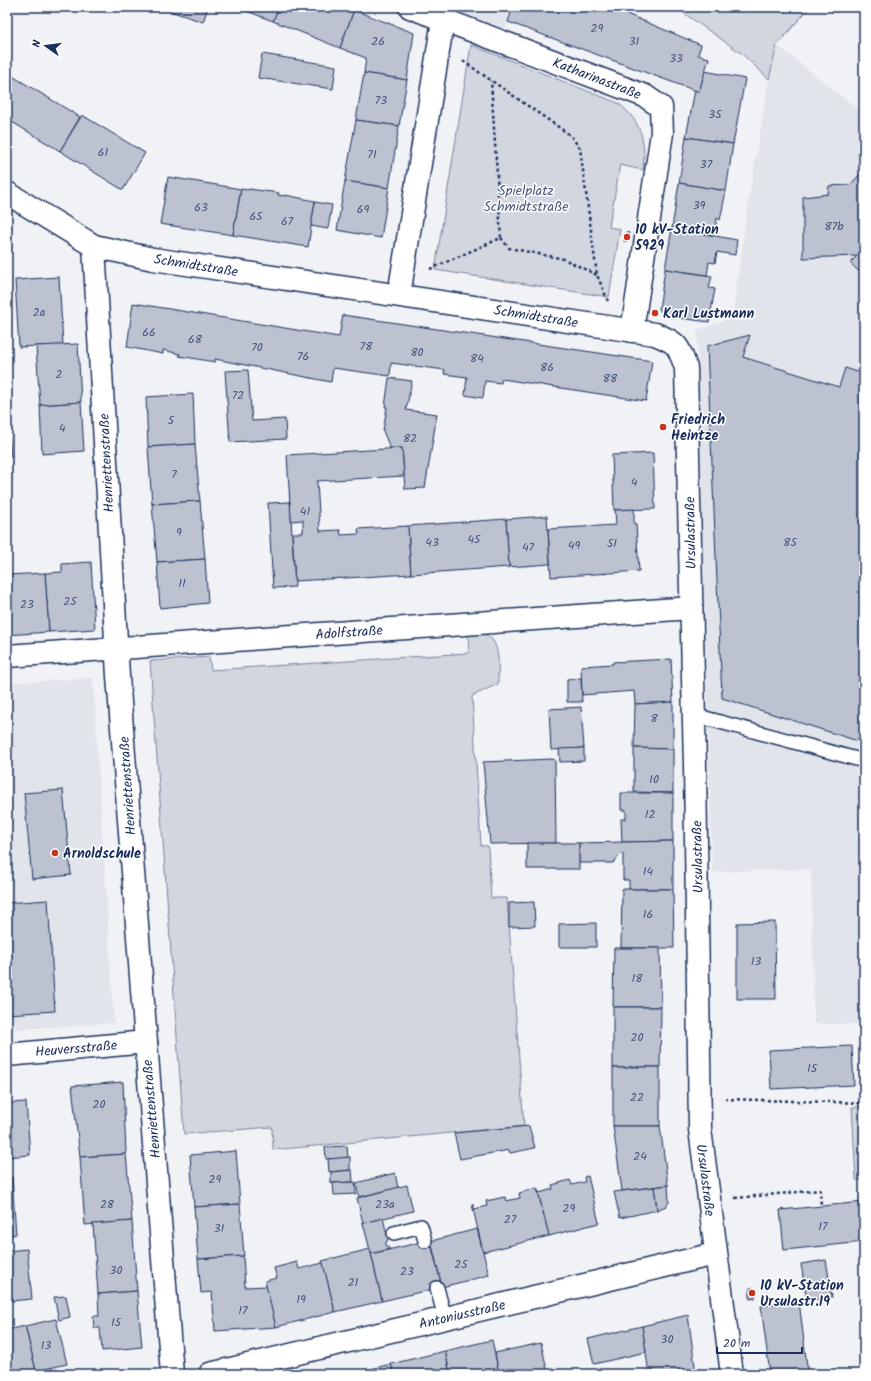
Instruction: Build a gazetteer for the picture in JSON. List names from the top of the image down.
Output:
{
  "streets": {
    "street": [
      "Katharinastraße",
      "Schmidtstraße",
      "Henriettenstraße",
      "Ursulastraße",
      "Adolfstraße",
      "Heuversstraße",
      "Antoniusstraße"
    ]
  },
  "crossings": [
    ["Katharinastraße", "Schmidtstraße"],
    ["Schmidtstraße", "Henriettenstraße"],
    ["Schmidtstraße", "Ursulastraße"],
    ["Henriettenstraße", "Adolfstraße"],
    ["Henriettenstraße", "Heuversstraße"],
    ["Ursulastraße", "Adolfstraße"],
    ["Ursulastraße", "Antoniusstraße"]
  ],
  "parks": ["Spielplatz Schmidtstraße"],
  "places": [
    "10 kV-Station 5929",
    "Karl Lustmann",
    "Friedrich Heintze",
    "Arnoldschule",
    "10 kV-Station Ursulastr.19"
  ],
  "house_numbers": [
    "29",
    "26",
    "31",
    "33",
    "73",
    "35",
    "61",
    "71",
    "37",
    "39",
    "63",
    "69",
    "65",
    "67",
    "87b",
    "2a",
    "66",
    "68",
    "78",
    "70",
    "80",
    "76",
    "84",
    "86",
    "2",
    "88",
    "72",
    "5",
    "4",
    "82",
    "7",
    "4",
    "41",
    "9",
    "45",
    "43",
    "85",
    "51",
    "49",
    "47",
    "11",
    "25",
    "23",
    "8",
    "10",
    "12",
    "14",
    "16",
    "13",
    "18",
    "20",
    "15",
    "22",
    "20",
    "24",
    "29",
    "28",
    "23a",
    "29",
    "27",
    "17",
    "31",
    "25",
    "30",
    "23",
    "21",
    "19",
    "17",
    "15",
    "30",
    "13"
  ],
  "scale_bar": "20 m",
  "north": "left"
}
